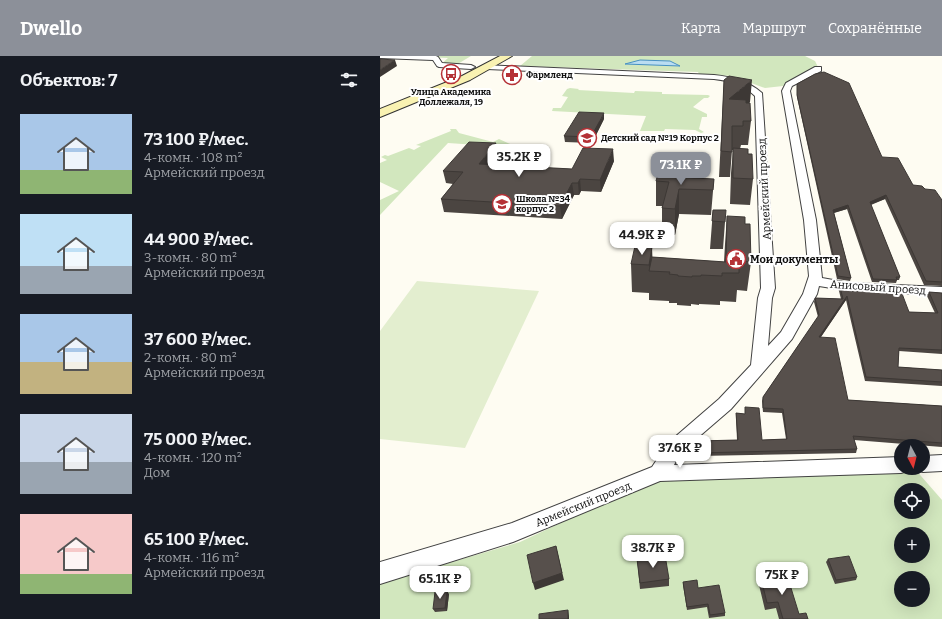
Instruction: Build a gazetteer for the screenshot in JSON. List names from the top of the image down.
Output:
{
  "streets": {
    "street": ["Армейский проезд", "Анисовый проезд"]
  },
  "places": {
    "bus stop": ["Улица Академика Доллежаля, 19"],
    "pharmacy": ["Фармленд"],
    "school or university": ["Детский сад №19 Корпус 2", "Школа №34 корпус 2"],
    "public building": ["Мои документы"]
  },
  "north": "bottom",
  "page": {
    "header": "Dwello",
    "nav": ["Карта", "Маршрут", "Сохранённые"],
    "heading": "Объектов: 7",
    "list": [
      {
        "name": "73 100 ₽/мес.",
        "note": "4-комн. · 108 m² · Армейский проезд"
      },
      {
        "name": "44 900 ₽/мес.",
        "note": "3-комн. · 80 m² · Армейский проезд"
      },
      {
        "name": "37 600 ₽/мес.",
        "note": "2-комн. · 80 m² · Армейский проезд"
      },
      {
        "name": "75 000 ₽/мес.",
        "note": "4-комн. · 120 m² · Дом"
      },
      {
        "name": "65 100 ₽/мес.",
        "note": "4-комн. · 116 m² · Армейский проезд"
      }
    ],
    "price": [
      "35.2K ₽",
      "73.1K ₽",
      "44.9K ₽",
      "37.6K ₽",
      "38.7K ₽",
      "75K ₽",
      "65.1K ₽"
    ],
    "map_buttons": ["+", "−"]
  }
}
